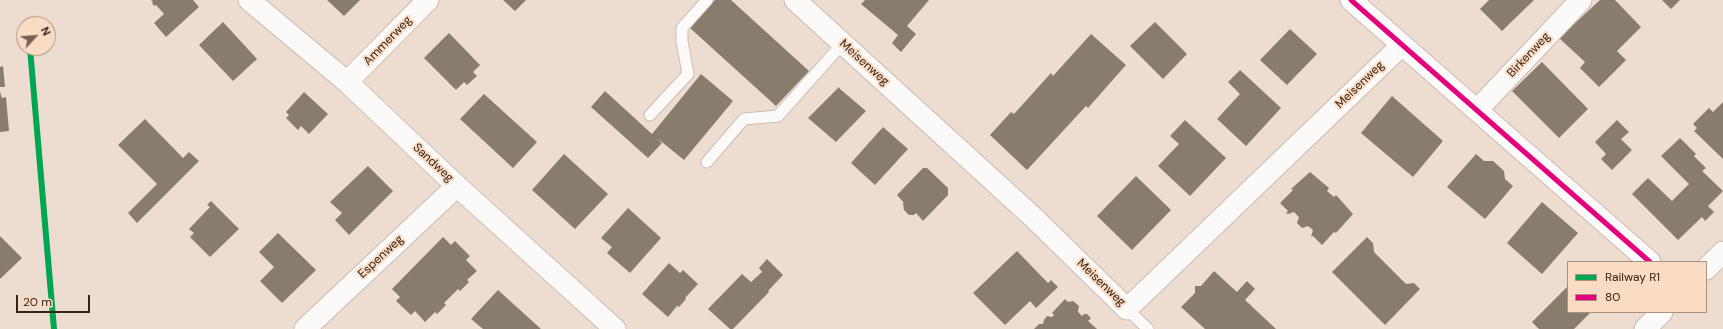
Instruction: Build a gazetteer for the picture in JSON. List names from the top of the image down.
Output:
{
  "streets": {
    "street": [
      "Ammerweg",
      "Birkenweg",
      "Meisenweg",
      "Sandweg",
      "Espenweg"
    ]
  },
  "crossings": [
    ["Ammerweg", "Sandweg"],
    ["Sandweg", "Espenweg"]
  ],
  "lines": ["transit line 80", "rail line R1"],
  "legend": ["Railway R1", "80"],
  "scale_bar": "20 m",
  "north": "top right"
}
